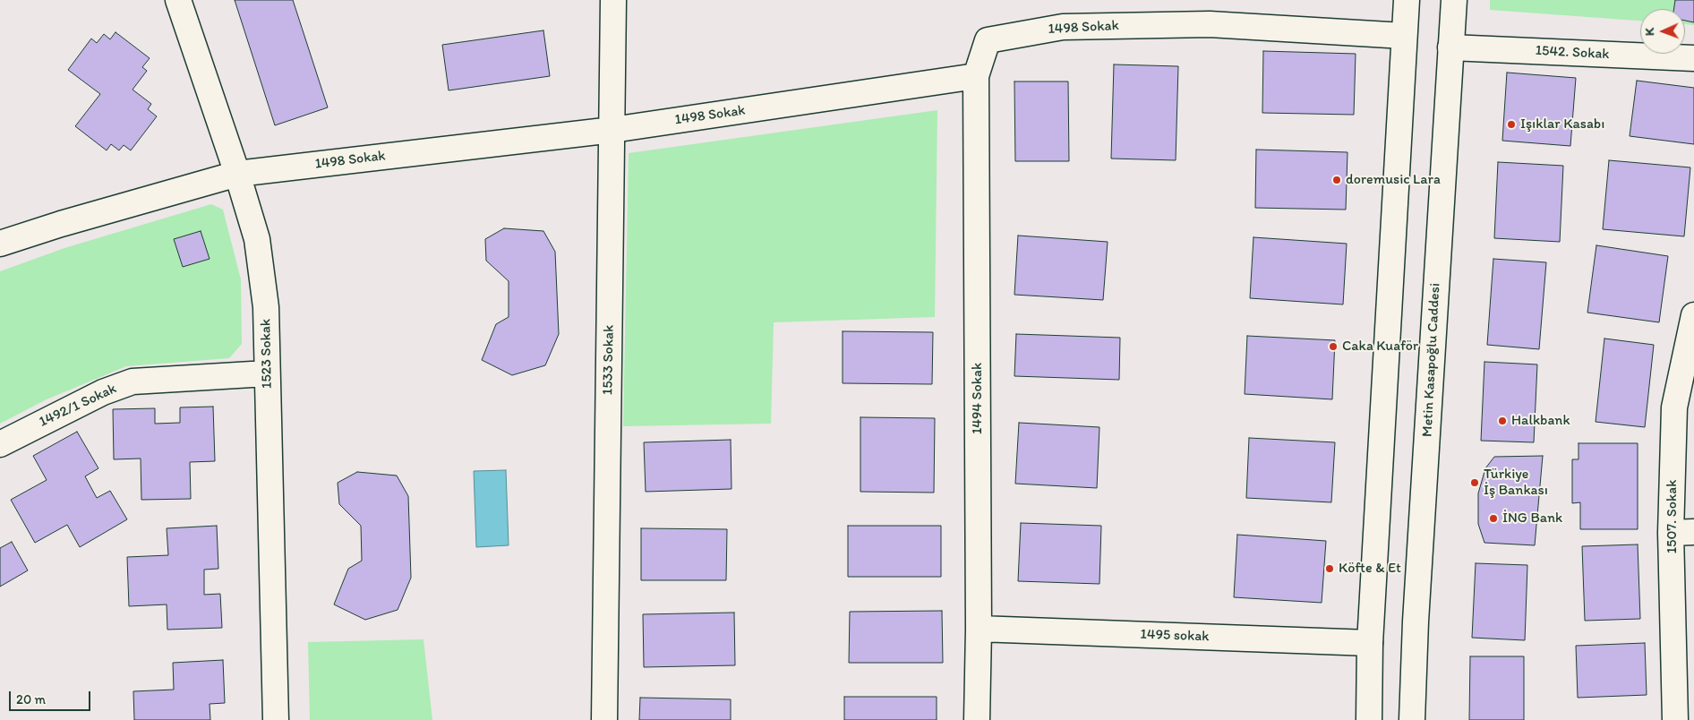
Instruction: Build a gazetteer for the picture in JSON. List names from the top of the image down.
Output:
{
  "streets": {
    "street": [
      "1498 Sokak",
      "1542. Sokak",
      "1523 Sokak",
      "1533 Sokak",
      "Metin Kasapoğlu Caddesi",
      "1494 Sokak",
      "1492/1 Sokak",
      "1507. Sokak",
      "1495 sokak"
    ]
  },
  "crossings": [
    ["1498 Sokak", "1523 Sokak"],
    ["1498 Sokak", "1533 Sokak"],
    ["1498 Sokak", "1494 Sokak"],
    ["1542. Sokak", "Metin Kasapoğlu Caddesi"],
    ["1523 Sokak", "1492/1 Sokak"],
    ["1494 Sokak", "1495 sokak"]
  ],
  "places": [
    "Işıklar Kasabı",
    "doremusic Lara",
    "Caka Kuaför",
    "Halkbank",
    "Türkiye İş Bankası",
    "İNG Bank",
    "Köfte & Et"
  ],
  "scale_bar": "20 m",
  "north": "left"
}
